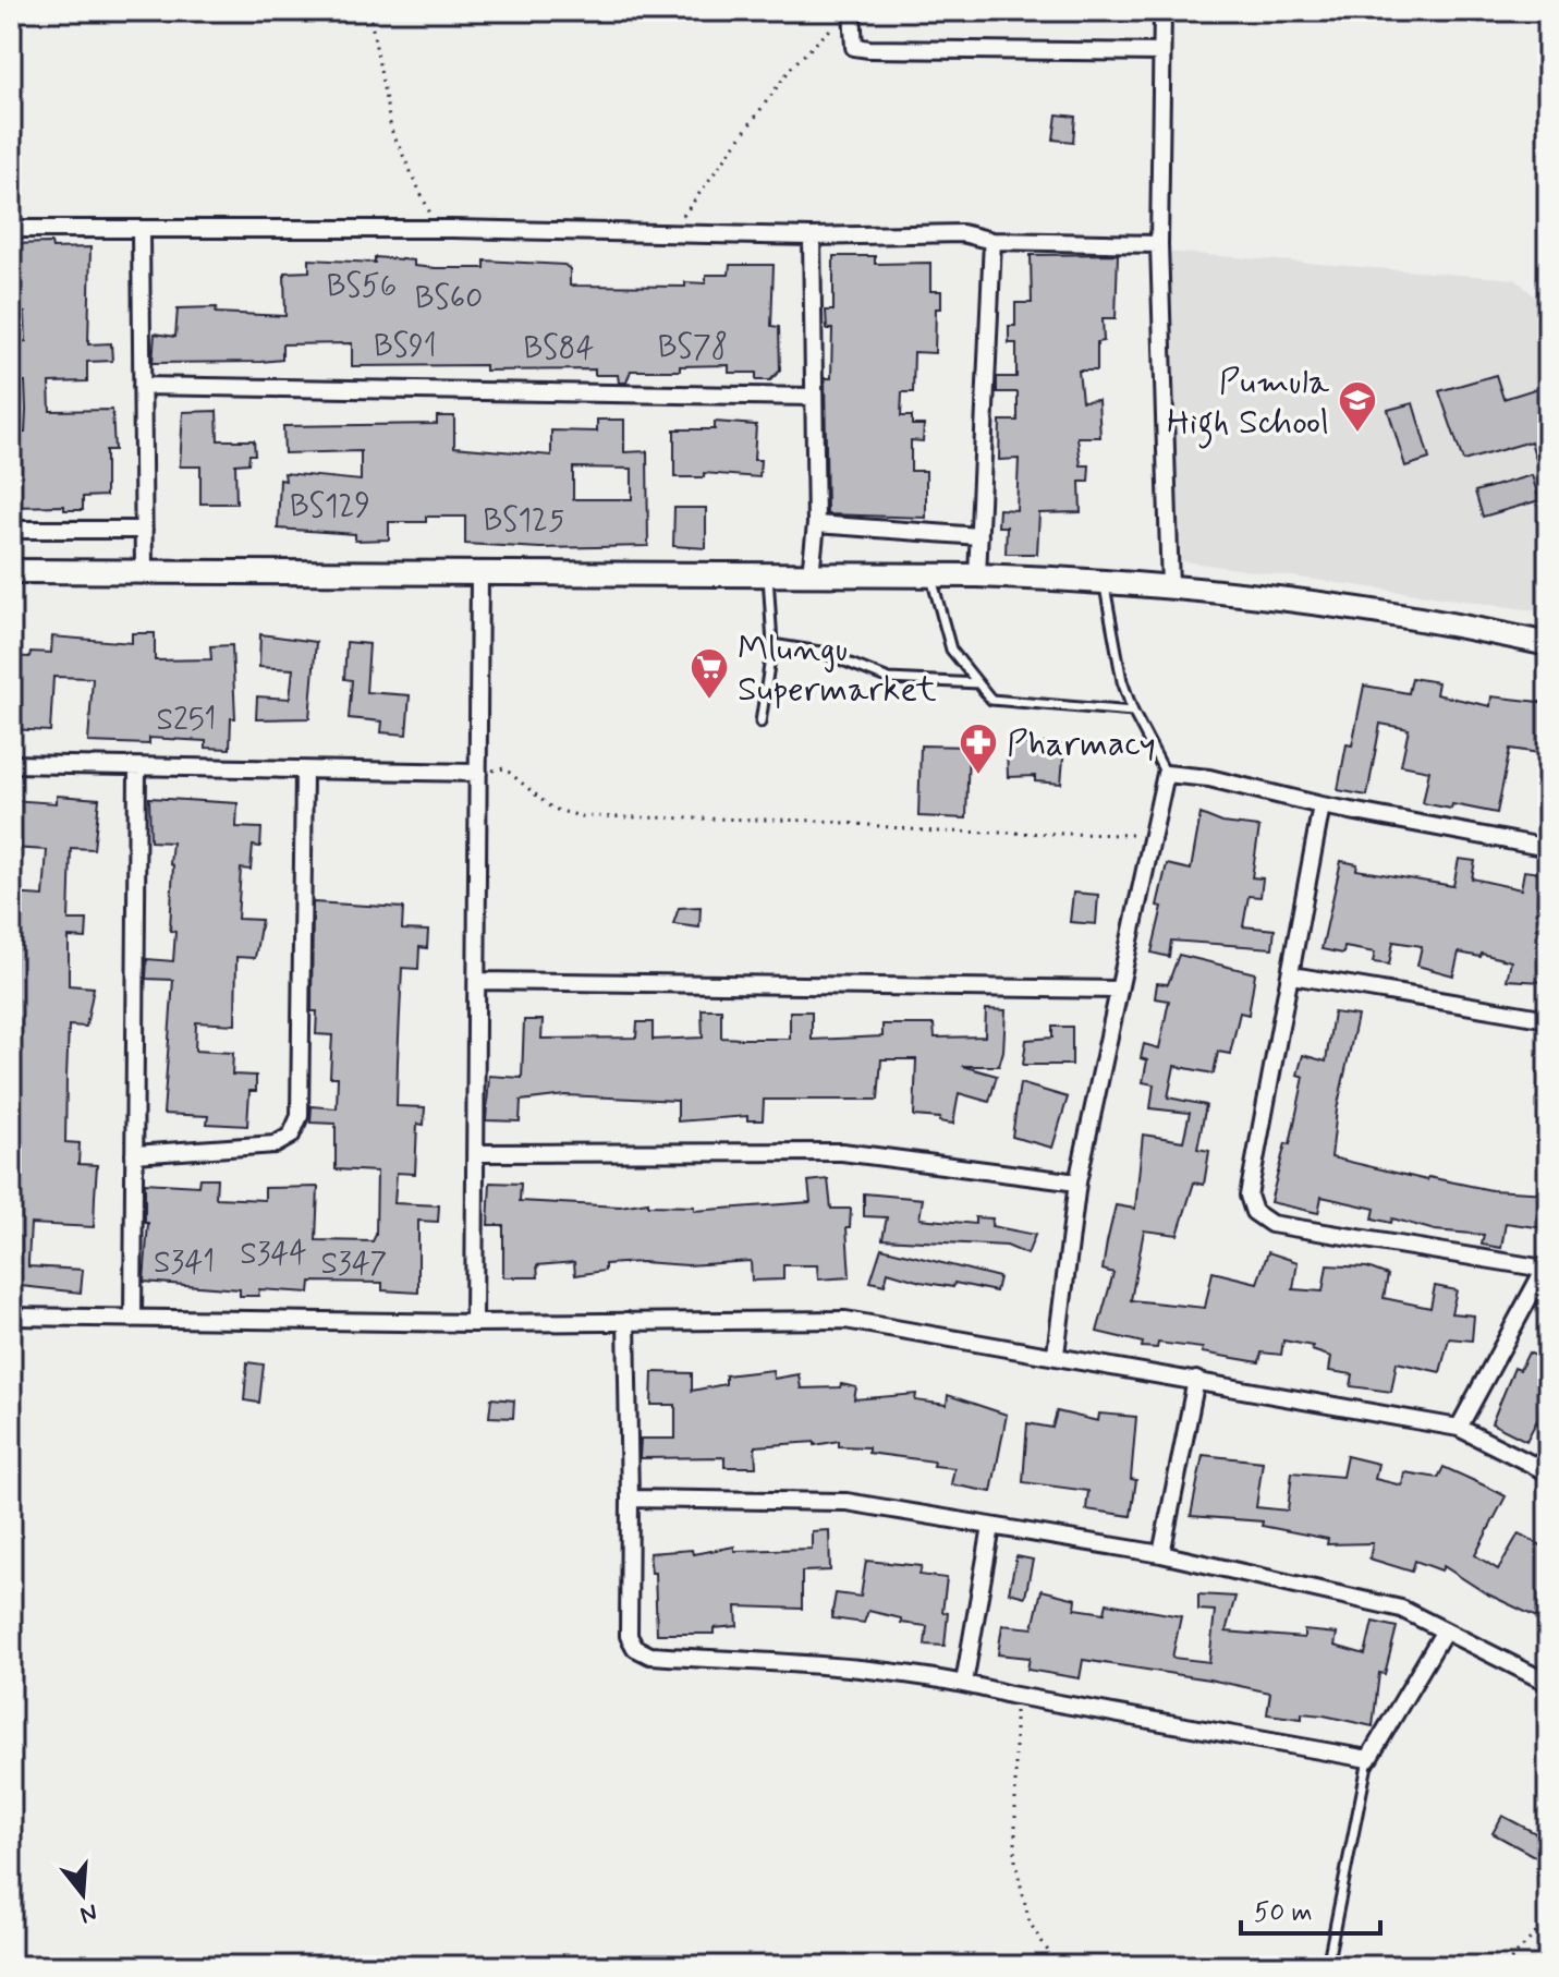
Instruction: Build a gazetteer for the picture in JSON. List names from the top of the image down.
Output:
{
  "places": {
    "school or university": ["Pumula High School"],
    "supermarket": ["Mlungu Supermarket"],
    "pharmacy": ["Pharmacy"]
  },
  "house_numbers": [
    "BS56",
    "BS60",
    "BS91",
    "BS78",
    "BS84",
    "BS129",
    "BS125",
    "S251",
    "S344",
    "S341",
    "S347"
  ],
  "scale_bar": "50 m",
  "north": "bottom"
}
